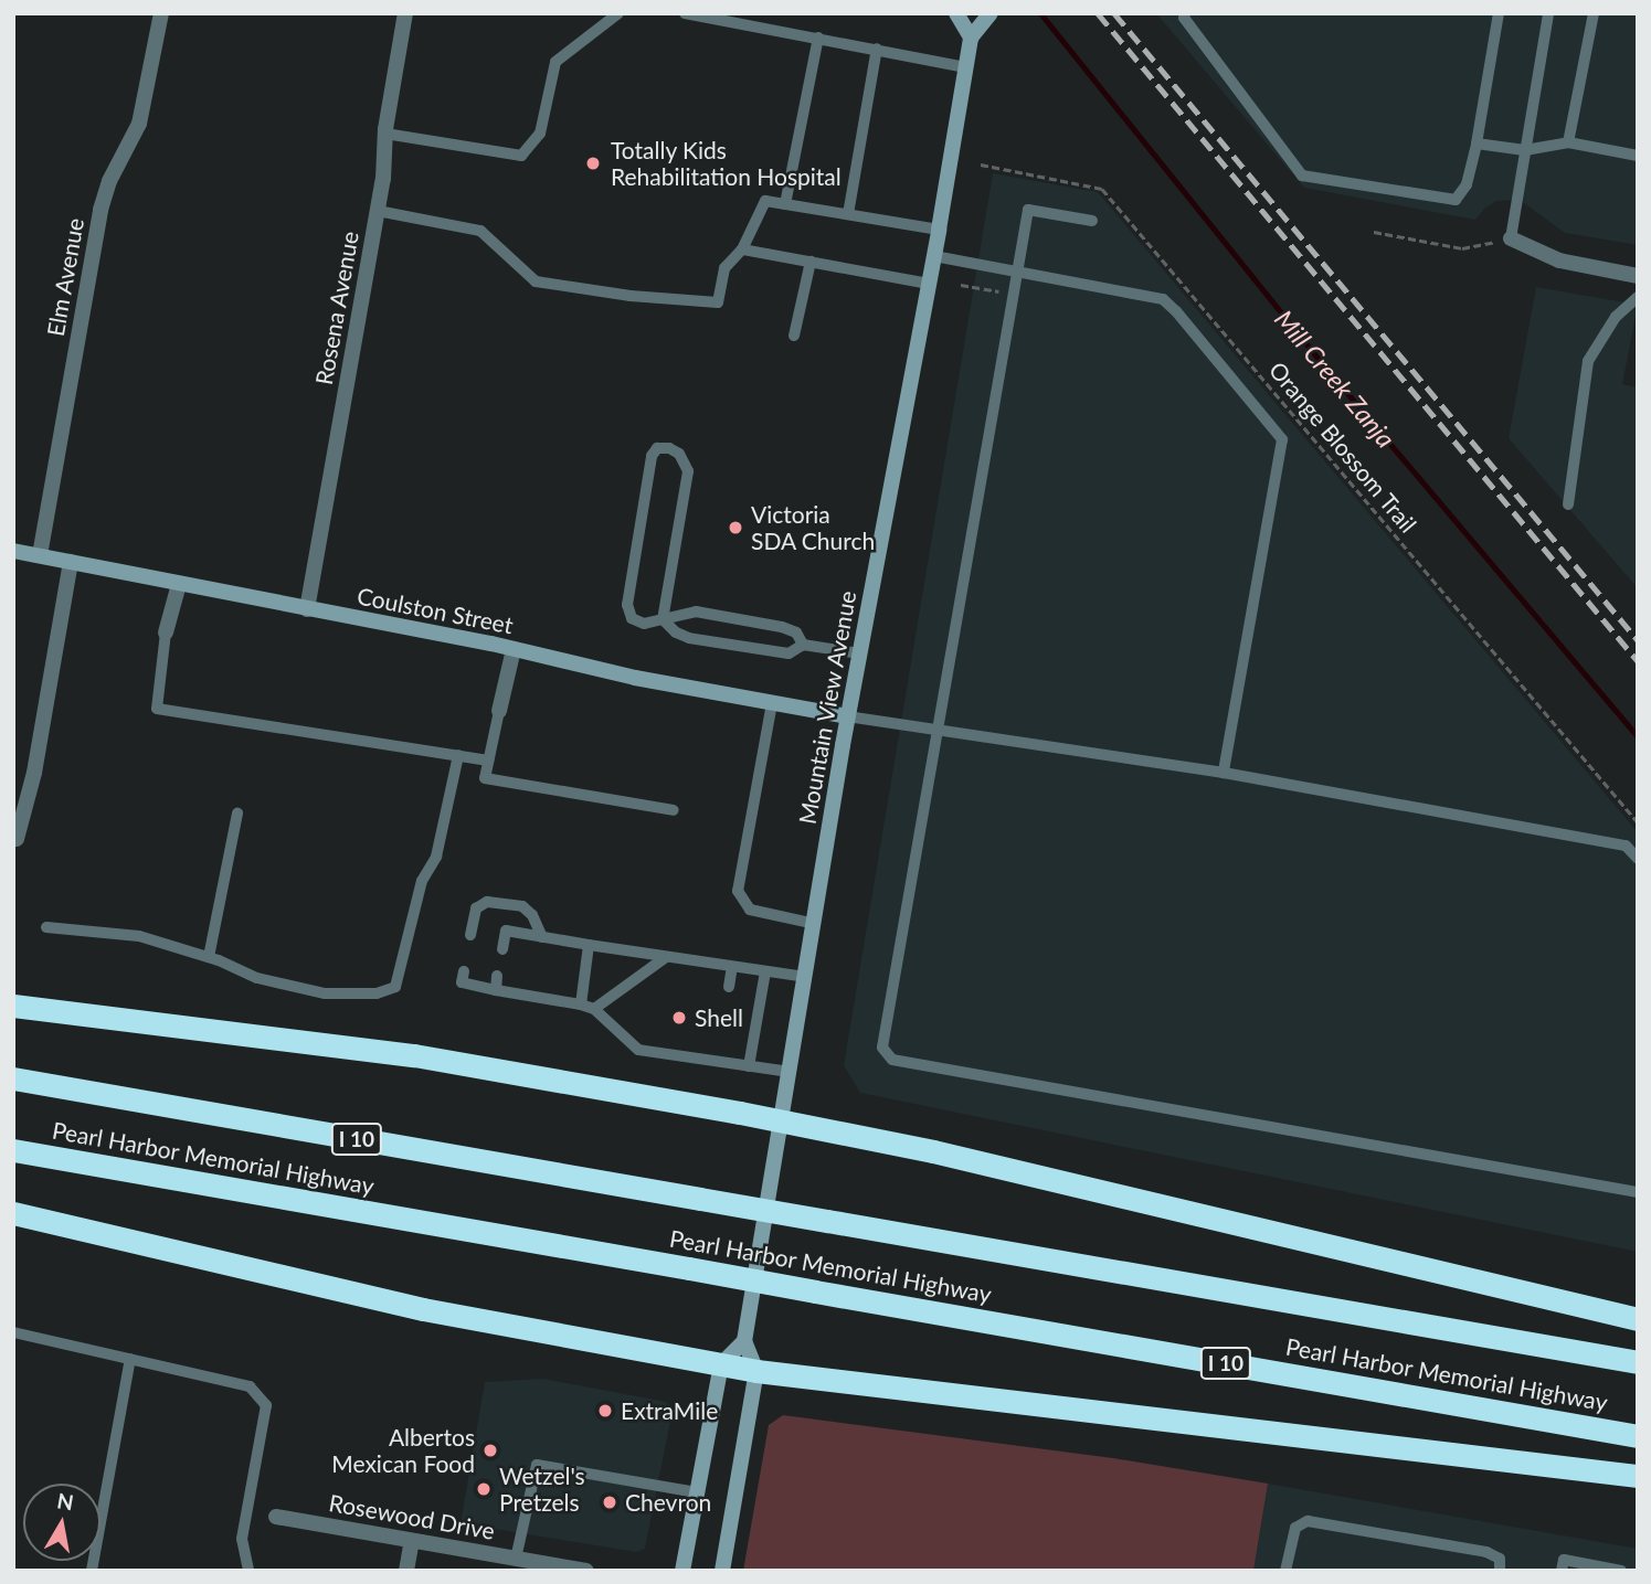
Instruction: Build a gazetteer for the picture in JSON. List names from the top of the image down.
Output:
{
  "streets": {
    "highway": ["I 10", "Pearl Harbor Memorial Highway"],
    "main road": ["Coulston Street", "Mountain View Avenue"],
    "street": ["Elm Avenue", "Rosena Avenue", "Rosewood Drive"],
    "path": ["Orange Blossom Trail"]
  },
  "crossings": [
    ["Elm Avenue", "Coulston Street"],
    ["Rosena Avenue", "Coulston Street"],
    ["Coulston Street", "Mountain View Avenue"]
  ],
  "water": ["Mill Creek Zanja"],
  "places": [
    "Totally Kids Rehabilitation Hospital",
    "Victoria SDA Church",
    "Shell",
    "ExtraMile",
    "Albertos Mexican Food",
    "Wetzel's Pretzels",
    "Chevron"
  ],
  "north": "top"
}
